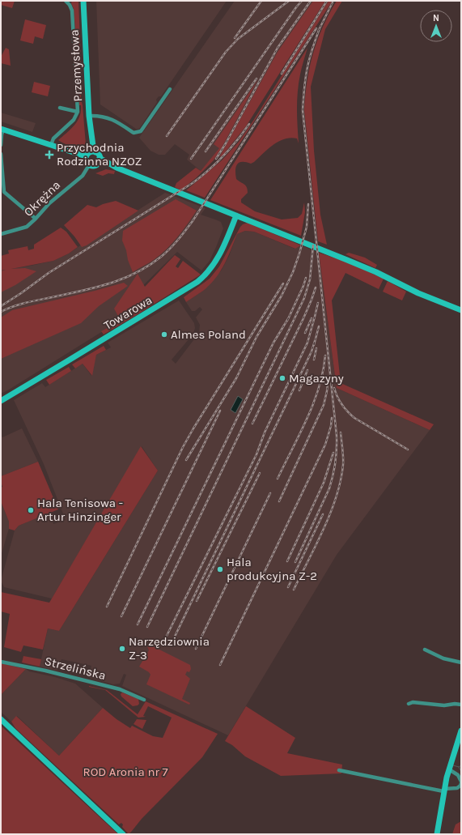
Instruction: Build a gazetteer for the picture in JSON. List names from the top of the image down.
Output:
{
  "streets": {
    "main road": ["Przemysłowa", "Towarowa"],
    "street": ["Okrężna", "Strzelińska"]
  },
  "crossings": [
    ["Przemysłowa", "Okrężna"]
  ],
  "parks": ["ROD Aronia nr 7"],
  "places": {
    "health": ["Przychodnia Rodzinna NZOZ"],
    "other": [
      "Almes Poland",
      "Magazyny",
      "Hala Tenisowa - Artur Hinzinger",
      "Hala produkcyjna Z-2",
      "Narzędziownia Z-3"
    ]
  },
  "north": "top"
}
